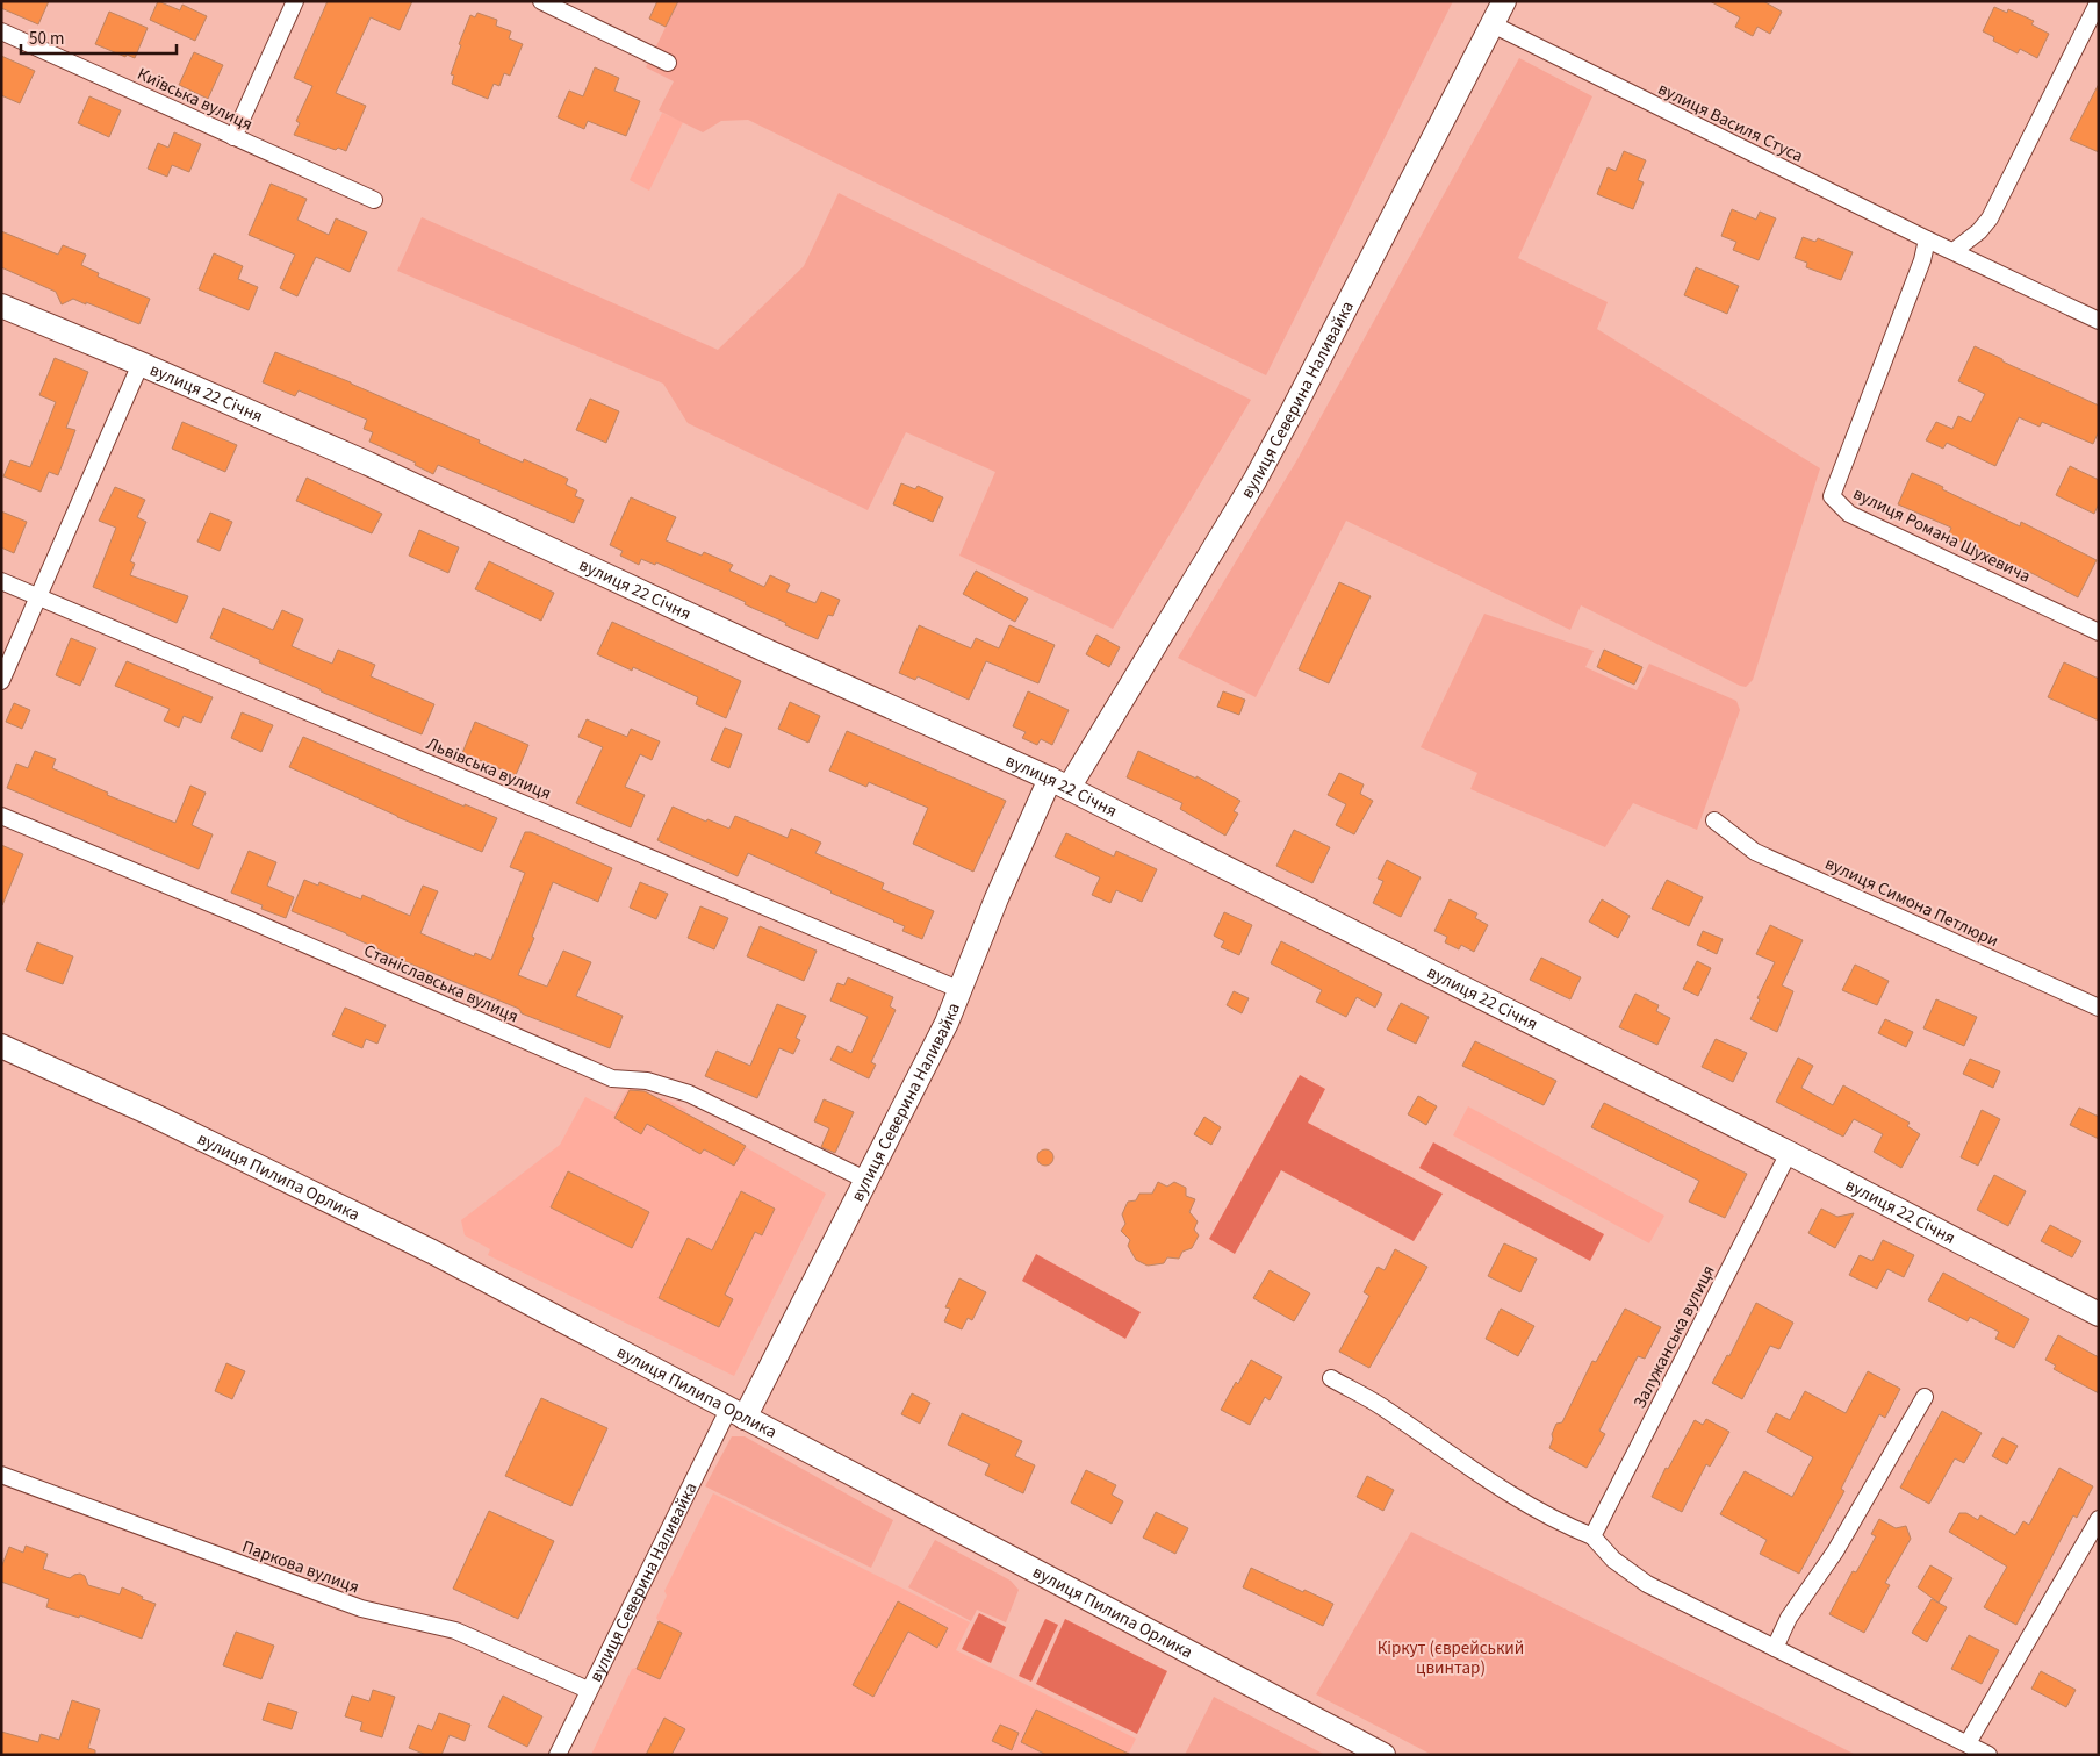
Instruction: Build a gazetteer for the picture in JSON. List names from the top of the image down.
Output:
{
  "streets": {
    "street": [
      "Київська вулиця",
      "вулиця Василя Стуса",
      "вулиця 22 Січня",
      "вулиця Северина Наливайка",
      "вулиця Романа Шухевича",
      "Львівська вулиця",
      "вулиця Симона Петлюри",
      "Станіславська вулиця",
      "вулиця Пилипа Орлика",
      "Залужанська вулиця",
      "Паркова вулиця"
    ]
  },
  "crossings": [
    ["вулиця Василя Стуса", "вулиця Северина Наливайка"],
    ["вулиця Василя Стуса", "вулиця Романа Шухевича"],
    ["вулиця 22 Січня", "вулиця Северина Наливайка"],
    ["вулиця 22 Січня", "Залужанська вулиця"],
    ["вулиця Северина Наливайка", "Львівська вулиця"],
    ["вулиця Северина Наливайка", "Станіславська вулиця"],
    ["вулиця Северина Наливайка", "вулиця Пилипа Орлика"],
    ["вулиця Северина Наливайка", "Паркова вулиця"]
  ],
  "parks": ["Кіркут (єврейський цвинтар)"],
  "scale_bar": "50 m"
}
